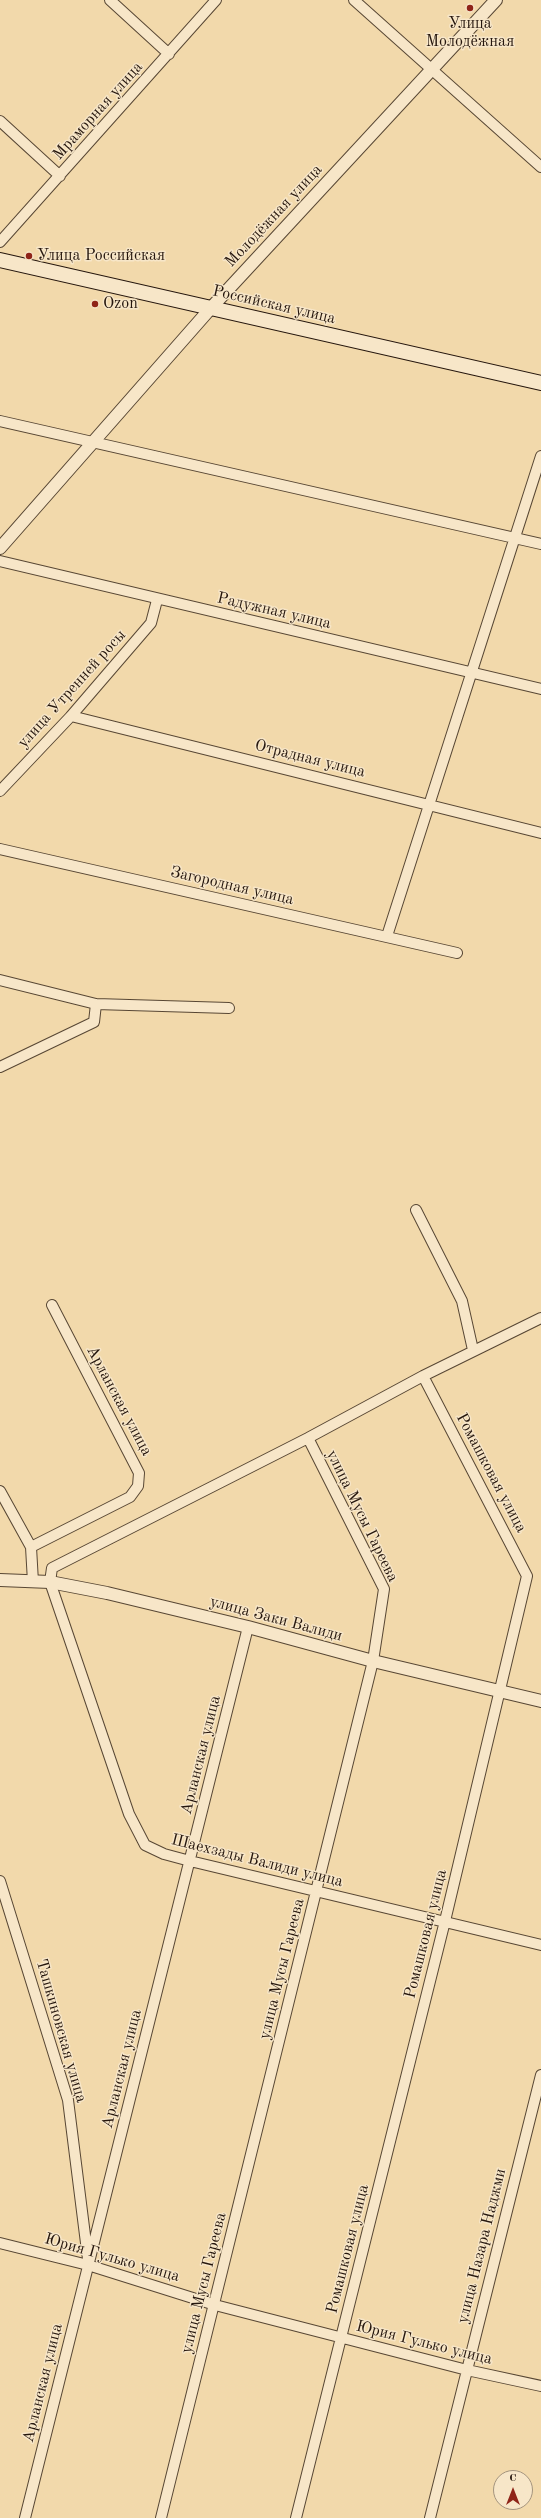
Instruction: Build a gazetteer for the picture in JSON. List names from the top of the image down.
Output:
{
  "streets": {
    "main road": ["Российская улица"],
    "street": [
      "Мраморная улица",
      "Молодёжная улица",
      "Радужная улица",
      "улица Утренней росы",
      "Отрадная улица",
      "Загородная улица",
      "Арланская улица",
      "Ромашковая улица",
      "улица Мусы Гареева",
      "улица Заки Валиди",
      "Шаехзады Валиди улица",
      "Ташкиновская улица",
      "улица Назара Наджми",
      "Юрия Гулько улица"
    ]
  },
  "crossings": [
    ["Молодёжная улица", "Российская улица"],
    ["Радужная улица", "улица Утренней росы"],
    ["улица Утренней росы", "Отрадная улица"],
    ["Арланская улица", "улица Заки Валиди"],
    ["Арланская улица", "Шаехзады Валиди улица"],
    ["Арланская улица", "Ташкиновская улица"],
    ["Арланская улица", "Юрия Гулько улица"],
    ["Ромашковая улица", "улица Заки Валиди"],
    ["Ромашковая улица", "Шаехзады Валиди улица"],
    ["Ромашковая улица", "Юрия Гулько улица"],
    ["улица Мусы Гареева", "улица Заки Валиди"],
    ["улица Мусы Гареева", "Шаехзады Валиди улица"],
    ["улица Мусы Гареева", "Юрия Гулько улица"],
    ["улица Заки Валиди", "Шаехзады Валиди улица"],
    ["Ташкиновская улица", "Юрия Гулько улица"],
    ["улица Назара Наджми", "Юрия Гулько улица"]
  ],
  "places": ["Улица Молодёжная", "Улица Российская", "Ozon"],
  "north": "top"
}
